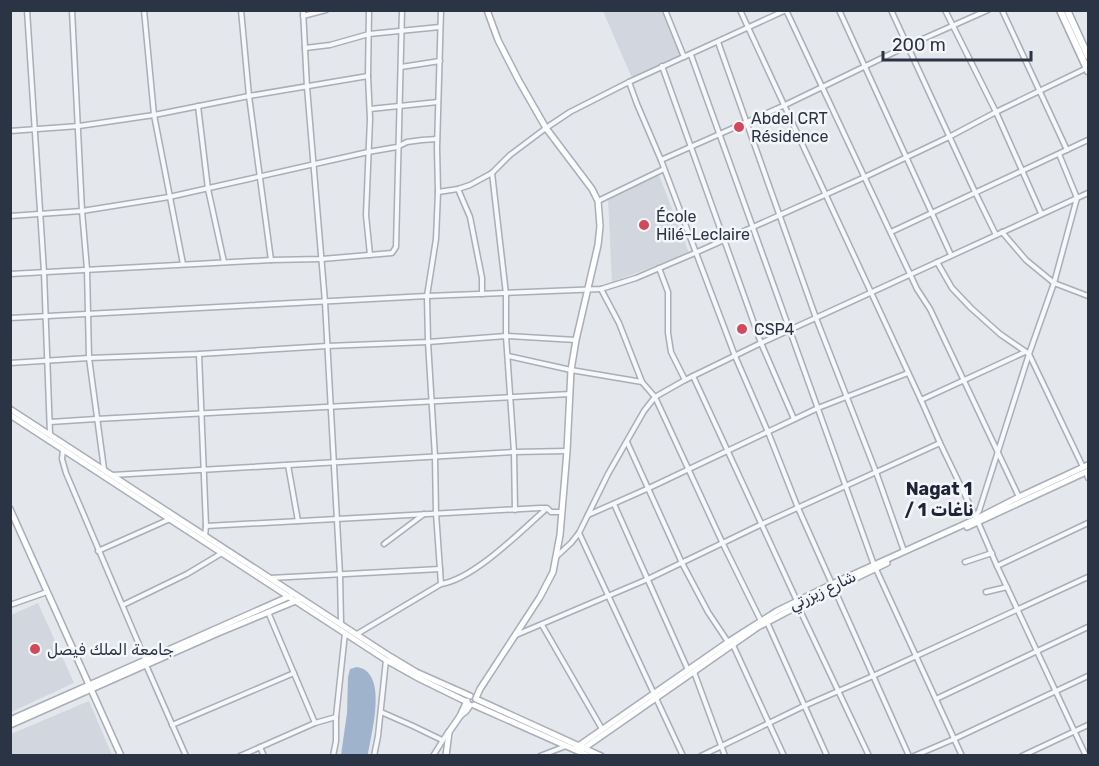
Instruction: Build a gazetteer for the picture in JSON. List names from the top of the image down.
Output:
{
  "streets": {
    "street": ["شارع زيزرتي"]
  },
  "districts": ["Nagat 1 / ناغات 1"],
  "places": [
    "Abdel CRT Résidence",
    "École Hilé-Leclaire",
    "CSP4",
    "جامعة الملك فيصل"
  ],
  "scale_bar": "200 m"
}
